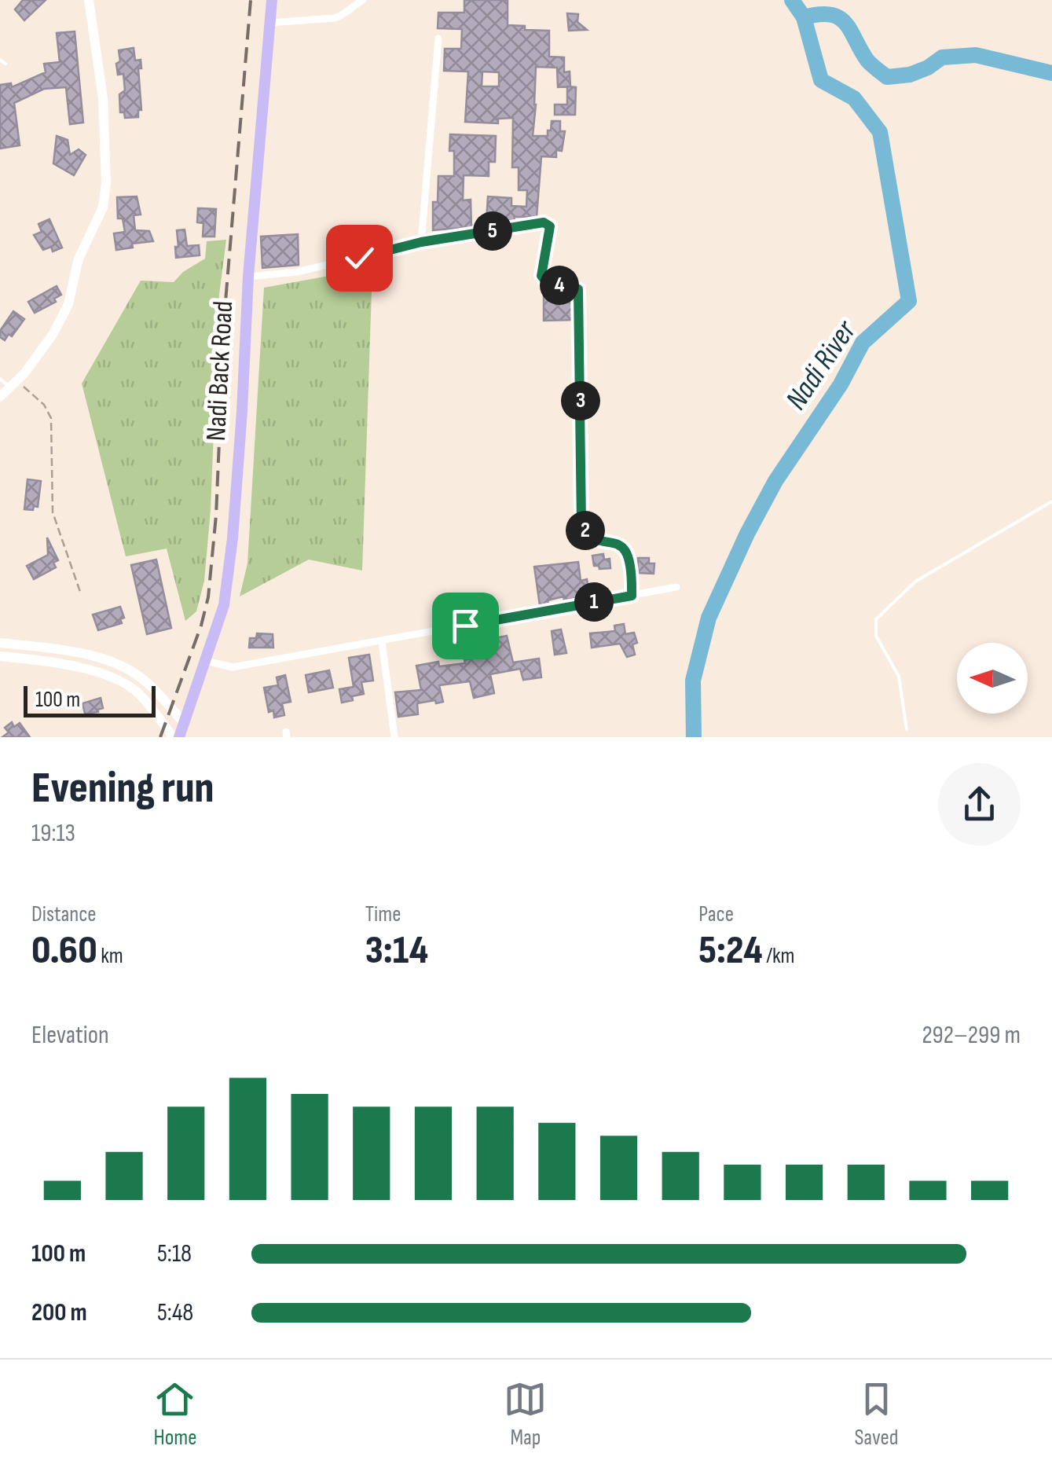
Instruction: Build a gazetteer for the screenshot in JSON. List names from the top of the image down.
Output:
{
  "streets": {
    "highway": ["Nadi Back Road"]
  },
  "water": ["Nadi River"],
  "scale_bar": "100 m",
  "north": "left",
  "page": {
    "pins": [
      "5",
      "4",
      "3",
      "2",
      "1"
    ],
    "scale": "100 m",
    "heading": ["Evening run", "19:13"],
    "stats": [
      ["Distance", "0.60 km"],
      ["Time", "3:14"],
      ["Pace", "5:24 /km"]
    ],
    "chart": ["Elevation", "292–299 m"],
    "list": [
      {
        "name": "100 m",
        "note": "5:18"
      },
      {
        "name": "200 m",
        "note": "5:48"
      }
    ],
    "tabs": ["Home", "Map", "Saved"]
  }
}
